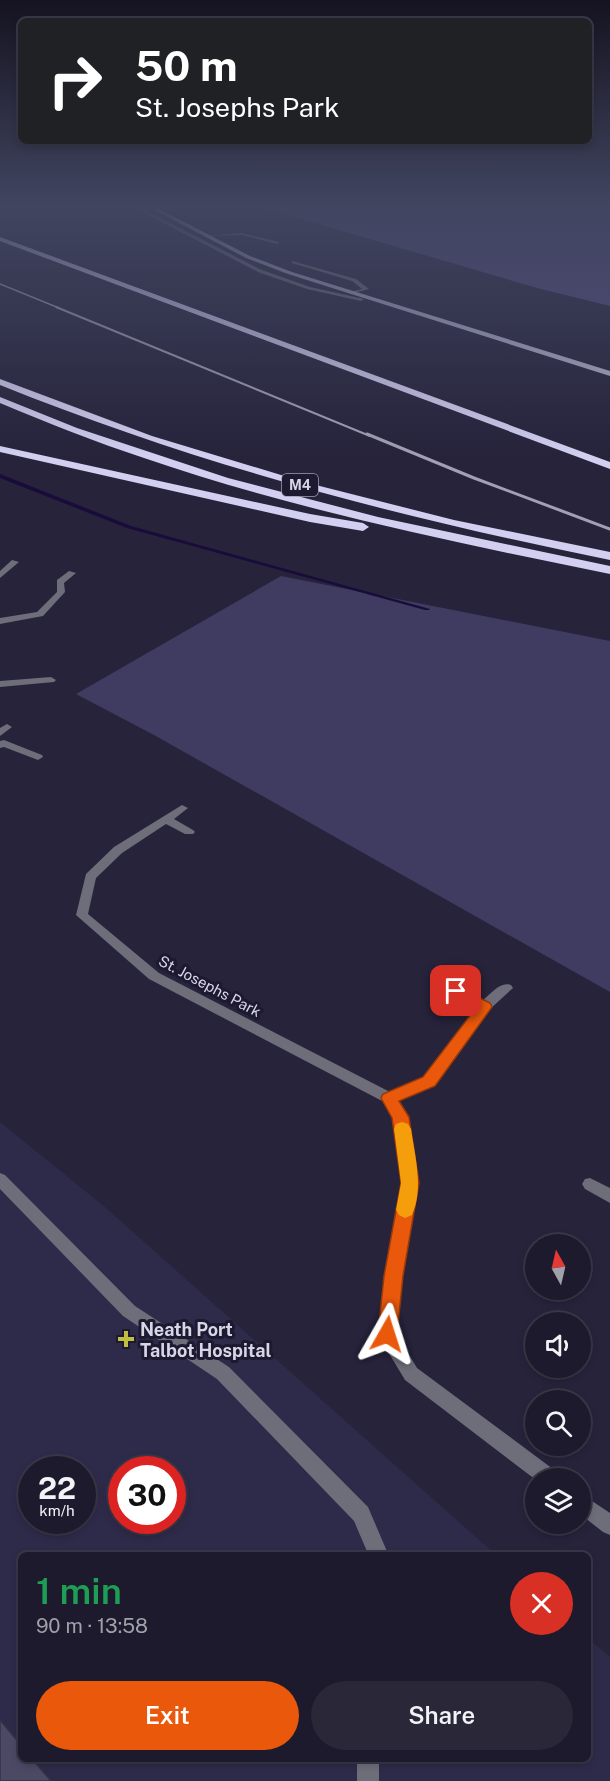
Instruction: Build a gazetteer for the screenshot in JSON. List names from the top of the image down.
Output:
{
  "streets": {
    "highway": ["M4"],
    "street": ["St. Josephs Park"]
  },
  "places": {
    "health": ["Neath Port Talbot Hospital"]
  },
  "north": "top",
  "page": {
    "turn": ["50 m", "St. Josephs Park"],
    "speed": "22 km/h",
    "limit": "30",
    "heading": ["1 min", "90 m · 13:58"],
    "buttons": ["Exit", "Share"]
  }
}
